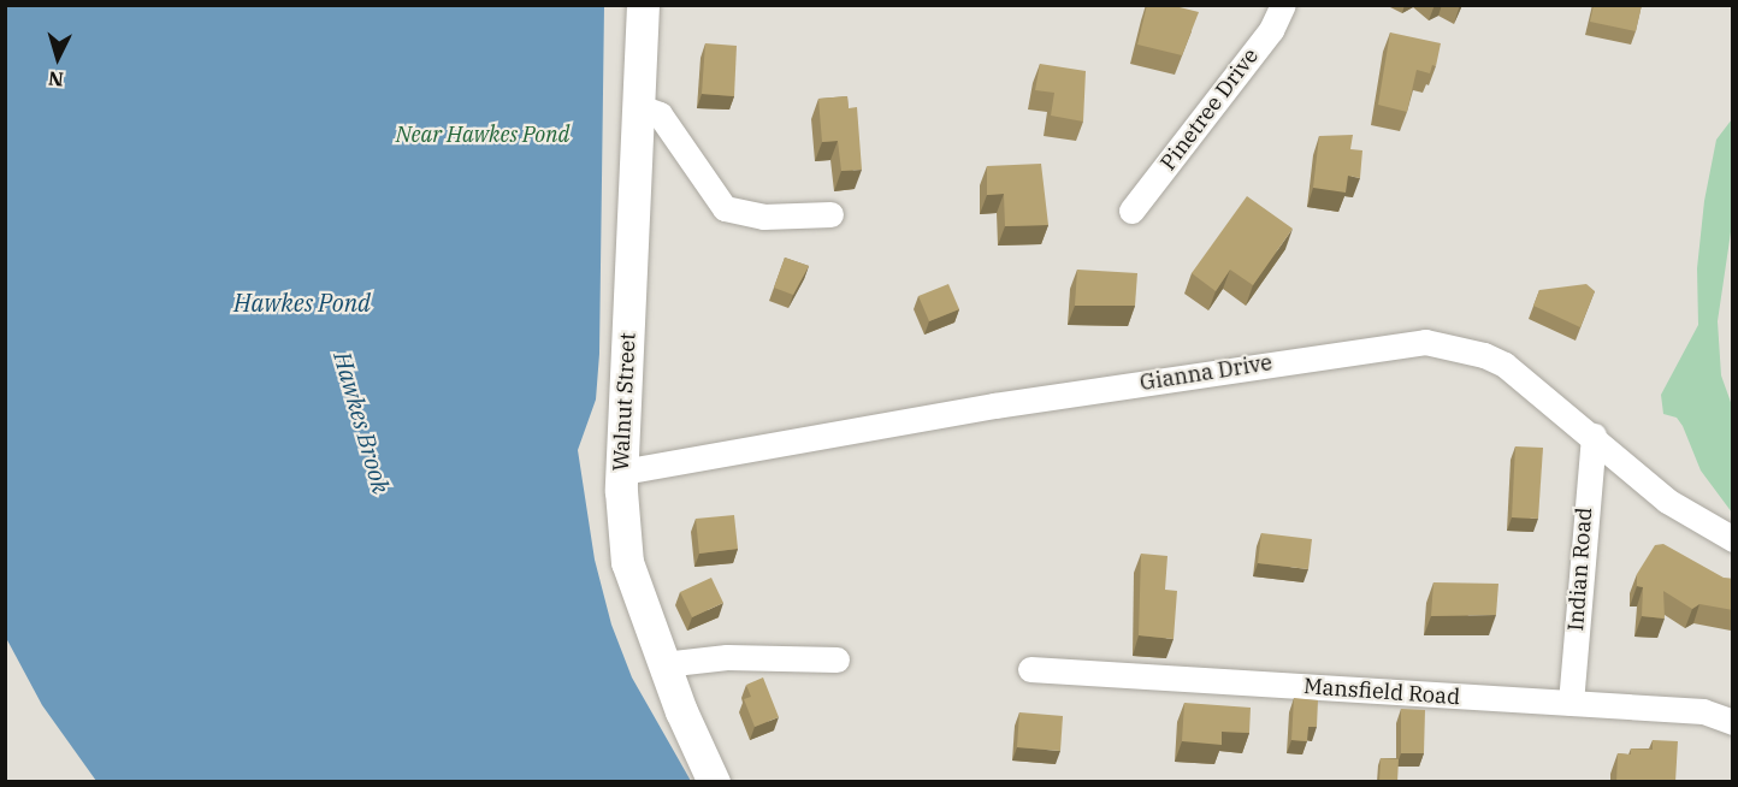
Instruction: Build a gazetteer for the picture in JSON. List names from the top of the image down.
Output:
{
  "streets": {
    "main road": ["Walnut Street"],
    "street": [
      "Pinetree Drive",
      "Gianna Drive",
      "Indian Road",
      "Mansfield Road"
    ]
  },
  "crossings": [
    ["Gianna Drive", "Walnut Street"],
    ["Gianna Drive", "Indian Road"],
    ["Indian Road", "Mansfield Road"]
  ],
  "water": ["Hawkes Pond", "Hawkes Brook"],
  "parks": ["Near Hawkes Pond"],
  "north": "bottom"
}
